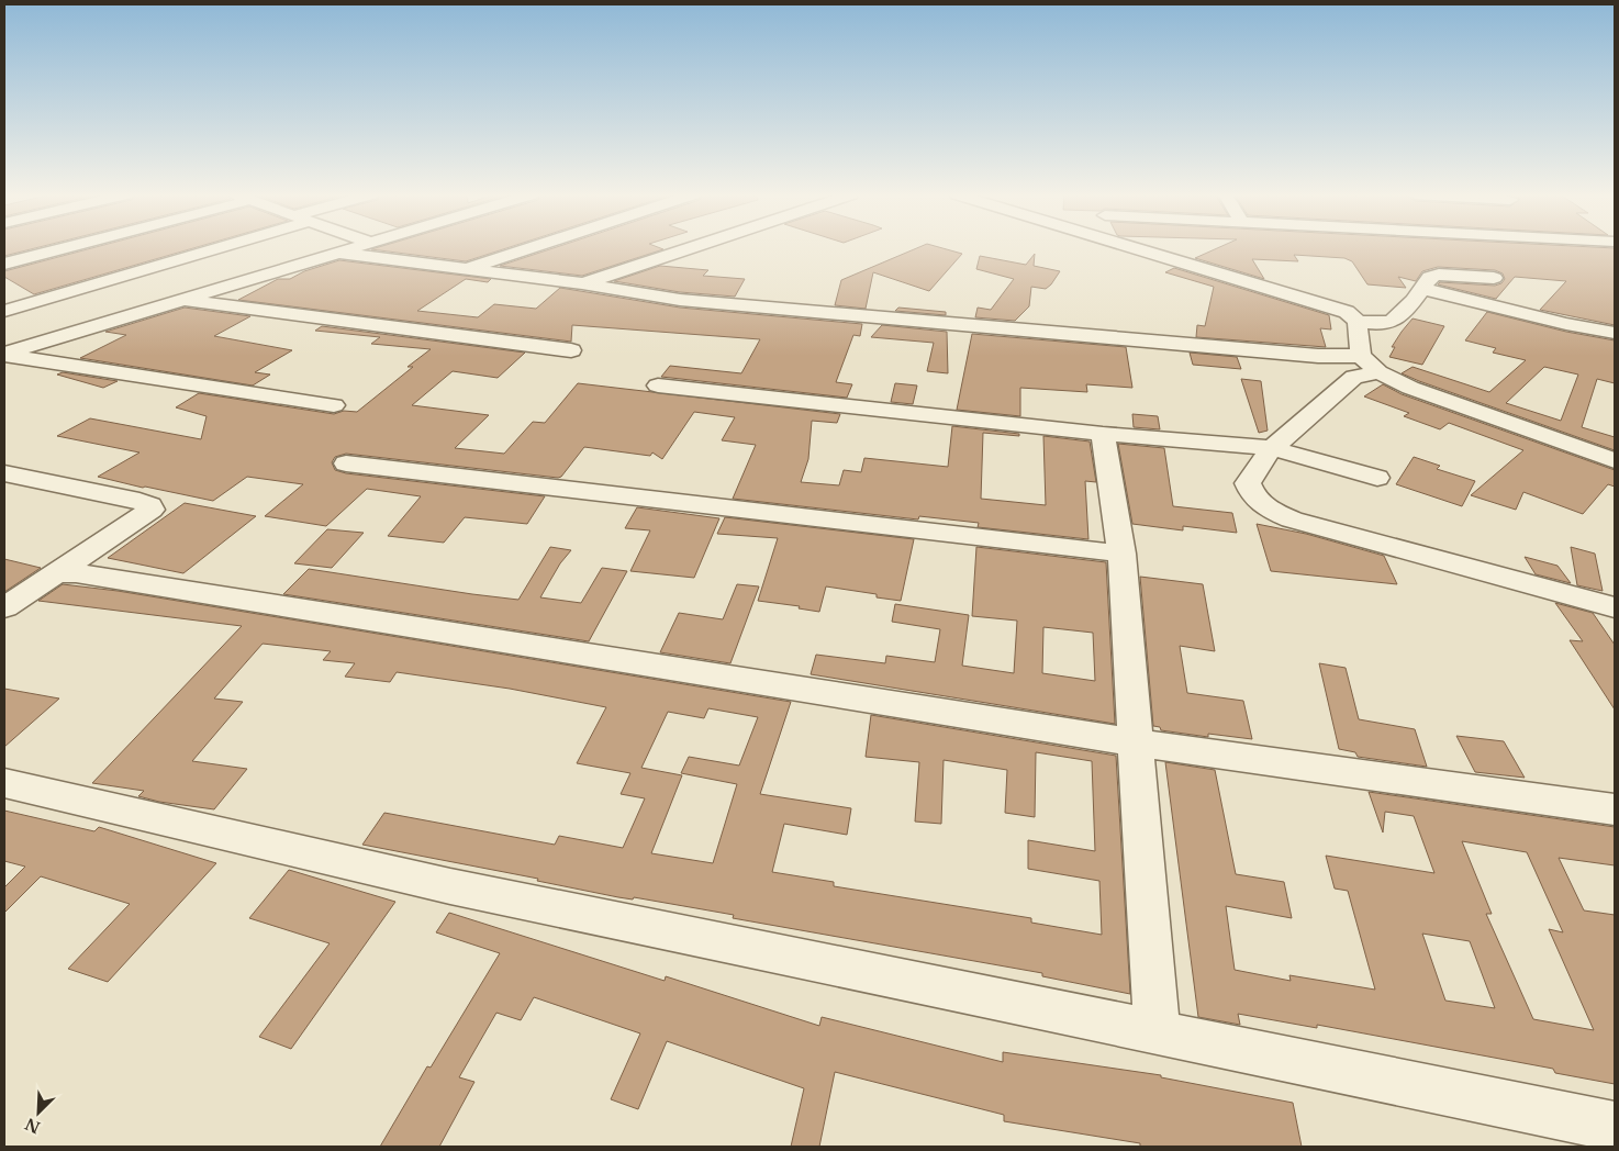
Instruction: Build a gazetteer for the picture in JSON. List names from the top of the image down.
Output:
{
  "north": "bottom left"
}
